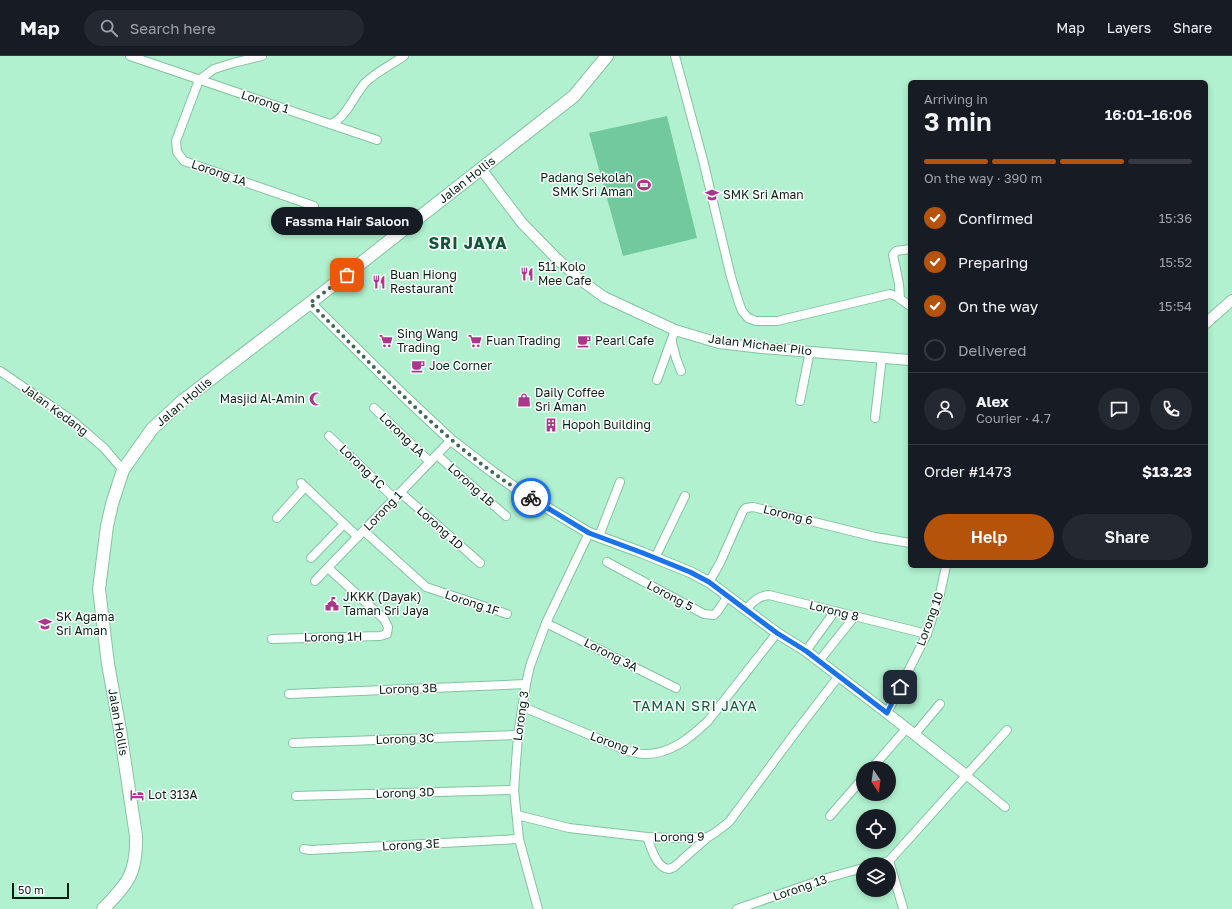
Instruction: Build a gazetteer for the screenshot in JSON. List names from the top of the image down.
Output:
{
  "streets": {
    "main road": ["Jalan Hollis"],
    "street": [
      "Lorong 1",
      "Lorong 1A",
      "Jalan Michael Pilo",
      "Jalan Kedang",
      "Lorong 1C",
      "Lorong 1B",
      "Lorong 6",
      "Lorong 1D",
      "Lorong 5",
      "Lorong 1F",
      "Lorong 8",
      "Lorong 10",
      "Lorong 1H",
      "Lorong 3A",
      "Lorong 3B",
      "Lorong 3",
      "Lorong 3C",
      "Lorong 7",
      "Lorong 3D",
      "Lorong 9",
      "Lorong 3E",
      "Lorong 13"
    ]
  },
  "crossings": [
    ["Lorong 1", "Lorong 1A"],
    ["Lorong 1", "Lorong 1C"],
    ["Lorong 1", "Lorong 1B"],
    ["Lorong 1", "Lorong 1D"],
    ["Lorong 1", "Lorong 1F"],
    ["Lorong 1", "Lorong 1H"],
    ["Jalan Hollis", "Jalan Michael Pilo"],
    ["Jalan Hollis", "Jalan Kedang"],
    ["Lorong 8", "Lorong 10"],
    ["Lorong 3A", "Lorong 3"],
    ["Lorong 3B", "Lorong 3"],
    ["Lorong 3", "Lorong 3C"],
    ["Lorong 3", "Lorong 7"],
    ["Lorong 3", "Lorong 3D"],
    ["Lorong 3", "Lorong 9"],
    ["Lorong 3", "Lorong 3E"]
  ],
  "districts": ["SRI JAYA", "TAMAN SRI JAYA"],
  "places": {
    "sports": ["Padang Sekolah SMK Sri Aman"],
    "school or university": ["SMK Sri Aman", "SK Agama Sri Aman"],
    "restaurant": ["511 Kolo Mee Cafe", "Buan Hiong Restaurant"],
    "other": ["Fassma Hair Saloon"],
    "supermarket": ["Sing Wang Trading", "Fuan Trading"],
    "cafe": ["Pearl Cafe", "Joe Corner"],
    "mosque": ["Masjid Al-Amin"],
    "shop": ["Daily Coffee Sri Aman"],
    "building": ["Hopoh Building"],
    "public building": ["JKKK (Dayak) Taman Sri Jaya"],
    "hotel": ["Lot 313A"]
  },
  "scale_bar": "50 m",
  "north": "bottom",
  "page": {
    "header": "Map",
    "search": "Search here",
    "nav": ["Map", "Layers", "Share"],
    "heading": ["3 min", "Arriving in", "16:01–16:06"],
    "panel": [
      "Alex",
      "Courier · 4.7",
      "Order #1473",
      "$13.23"
    ],
    "bar": "On the way · 390 m",
    "list": [
      ["Confirmed", "15:36"],
      ["Preparing", "15:52"],
      ["On the way", "15:54"],
      "Delivered"
    ],
    "bubble": "Fassma Hair Saloon",
    "buttons": ["Help", "Share"],
    "scale": "50 m"
  }
}
